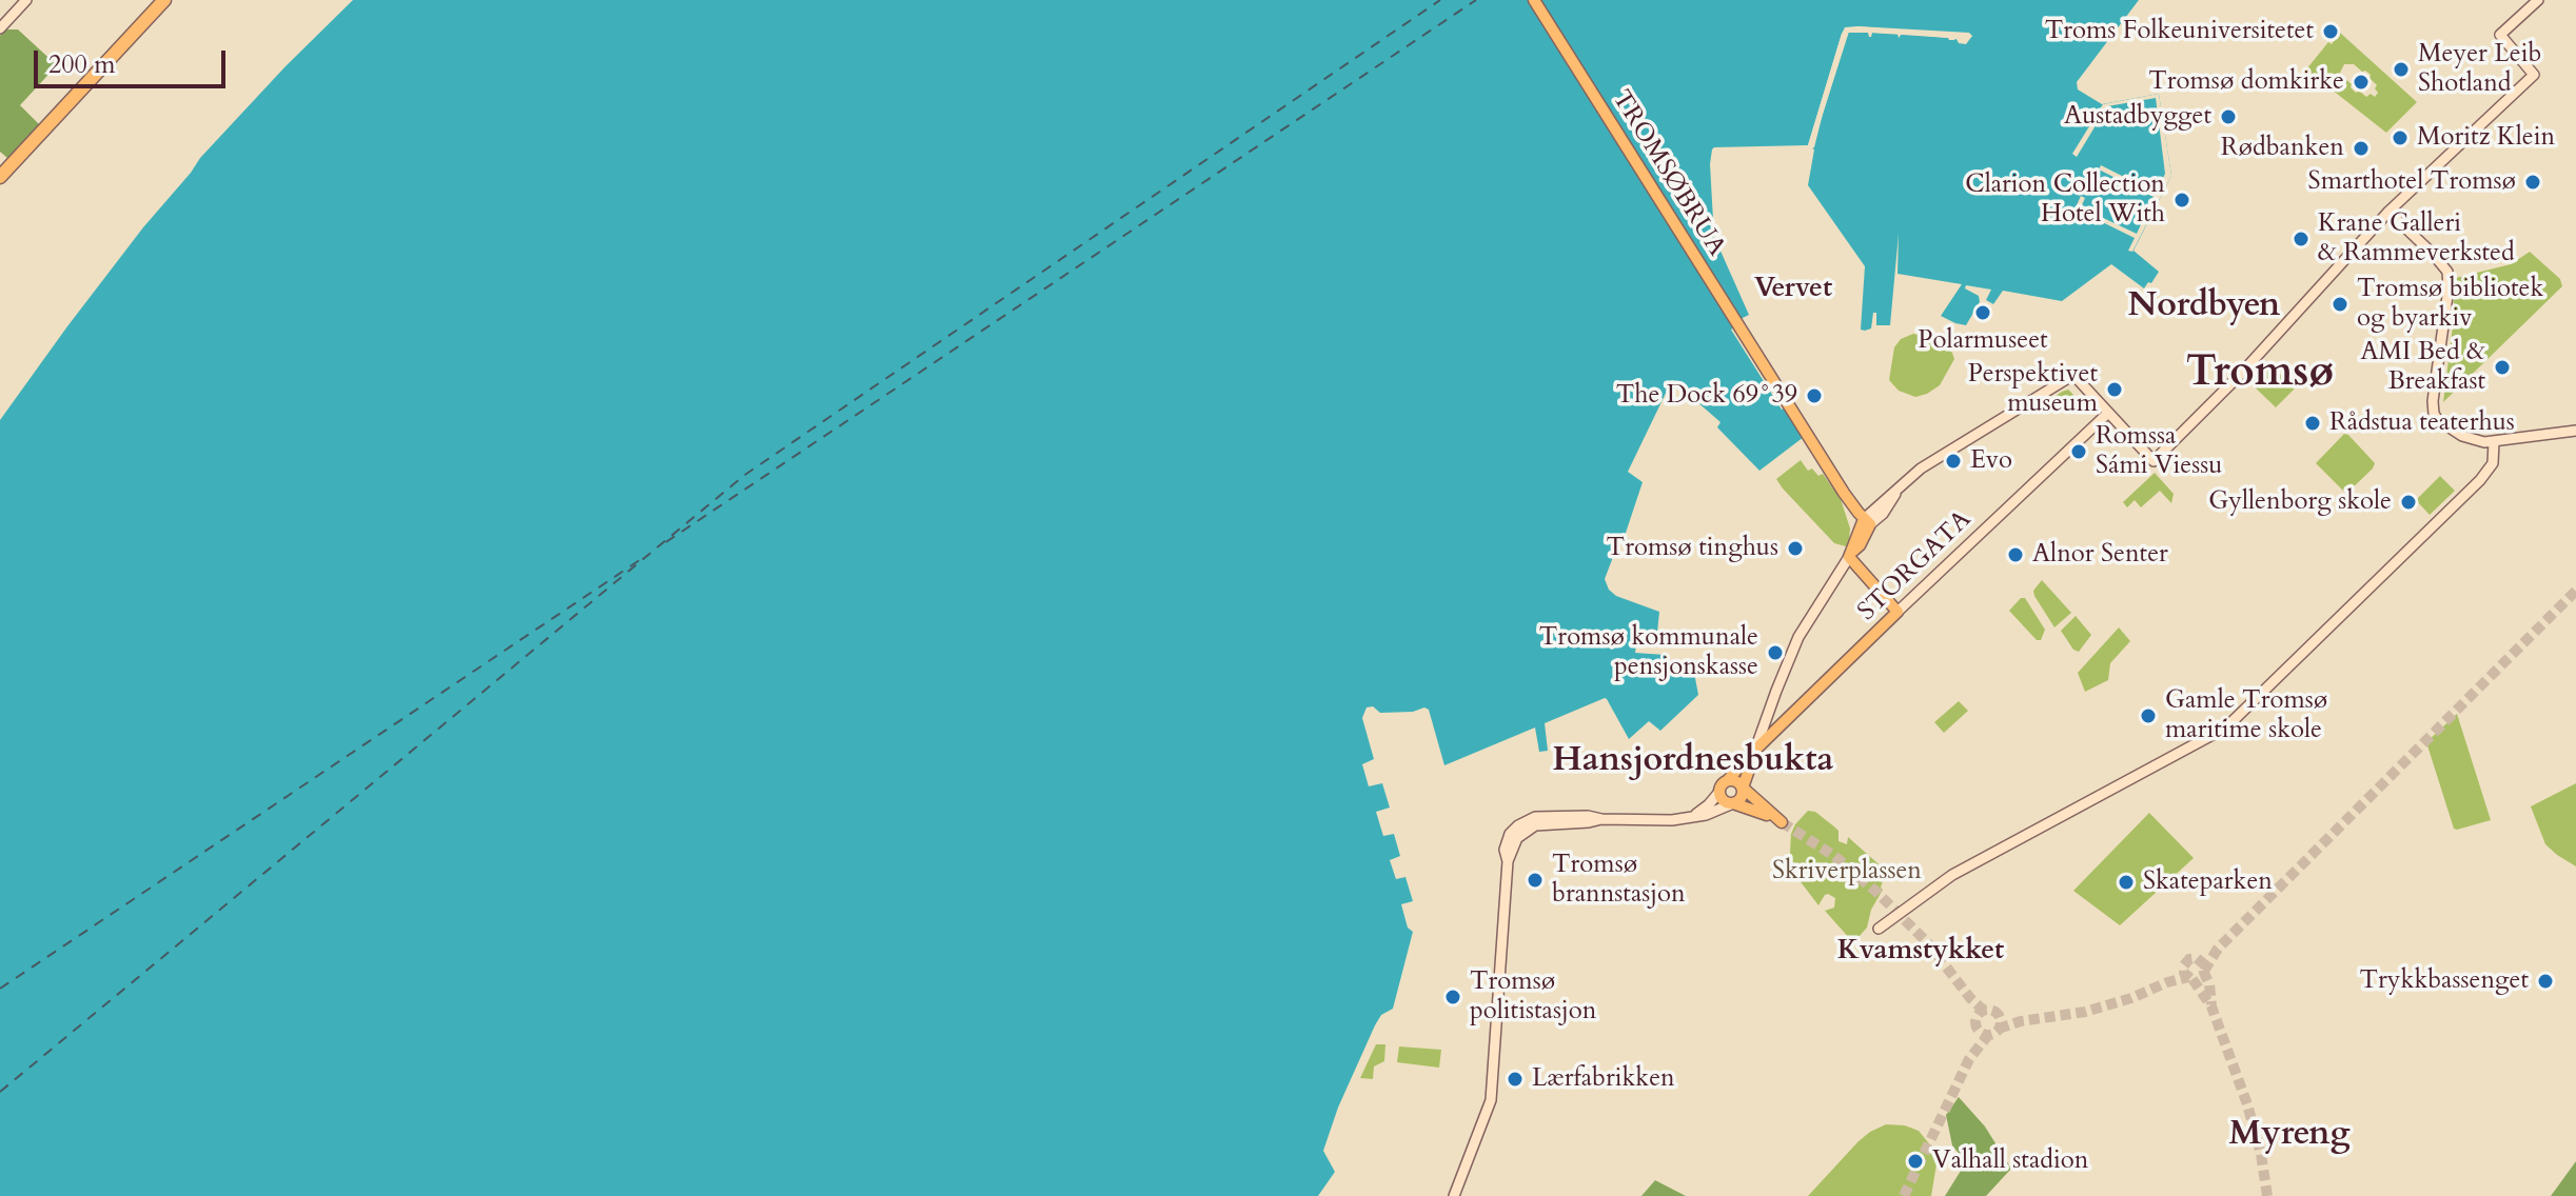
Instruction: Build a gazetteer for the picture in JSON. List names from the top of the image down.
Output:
{
  "streets": {
    "main road": ["TROMSØBRUA", "STORGATA"]
  },
  "districts": [
    "Vervet",
    "Nordbyen",
    "Tromsø",
    "Hansjordnesbukta",
    "Kvamstykket",
    "Myreng"
  ],
  "parks": ["Skriverplassen"],
  "places": [
    "Troms Folkeuniversitetet",
    "Meyer Leib Shotland",
    "Tromsø domkirke",
    "Austadbygget",
    "Moritz Klein",
    "Rødbanken",
    "Smarthotel Tromsø",
    "Clarion Collection Hotel With",
    "Krane Galleri & Rammeverksted",
    "Tromsø bibliotek og byarkiv",
    "Polarmuseet",
    "AMI Bed & Breakfast",
    "Perspektivet museum",
    "The Dock 69°39",
    "Rådstua teaterhus",
    "Romssa Sámi Viessu",
    "Evo",
    "Gyllenborg skole",
    "Tromsø tinghus",
    "Alnor Senter",
    "Tromsø kommunale pensjonskasse",
    "Gamle Tromsø maritime skole",
    "Tromsø brannstasjon",
    "Skateparken",
    "Trykkbassenget",
    "Tromsø politistasjon",
    "Lærfabrikken",
    "Valhall stadion"
  ],
  "scale_bar": "200 m"
}
